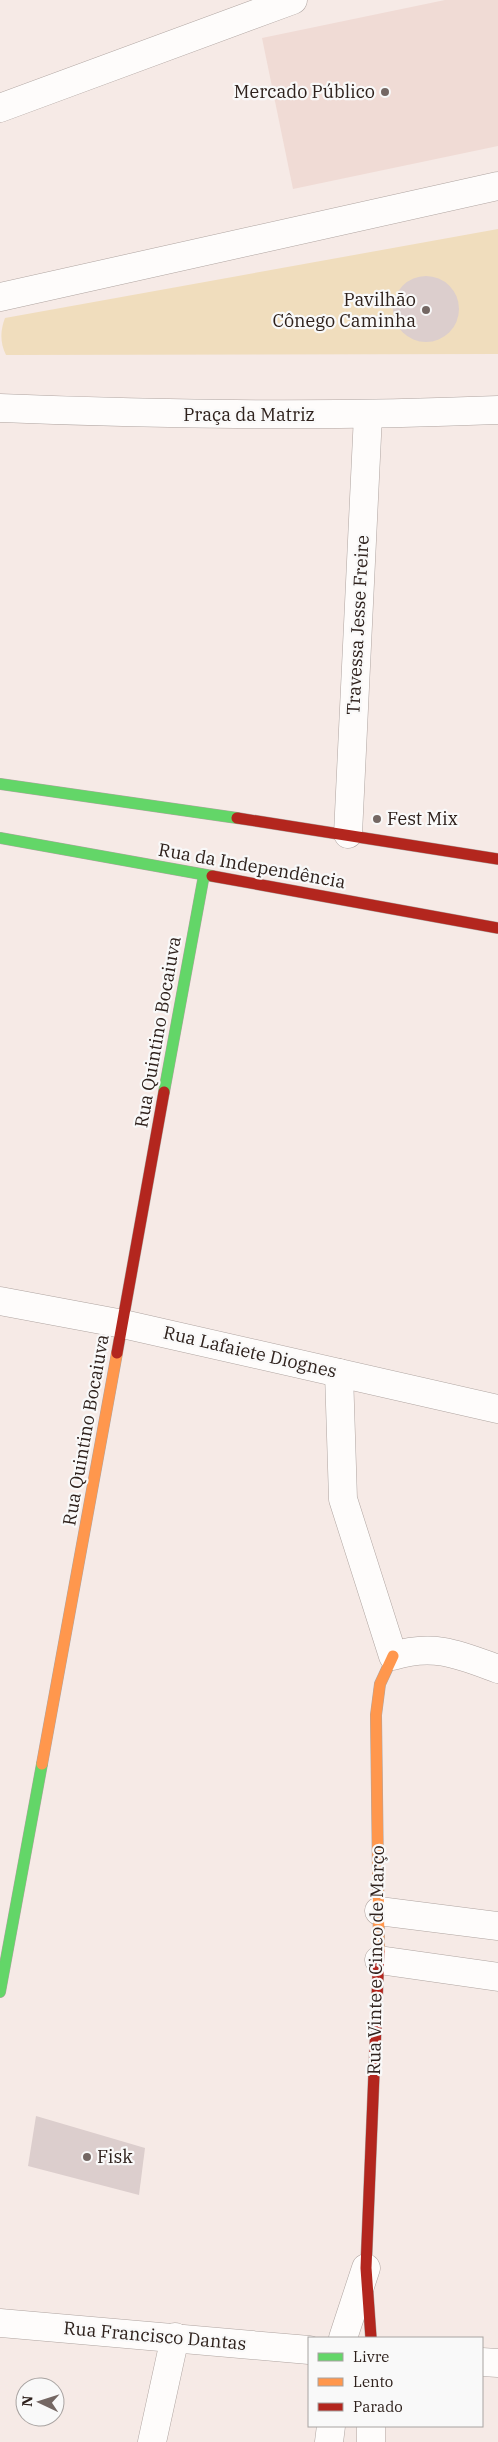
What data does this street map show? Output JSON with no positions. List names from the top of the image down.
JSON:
{
  "streets": {
    "main road": ["Rua da Independência", "Rua Quintino Bocaiuva", "Rua Vinte e Cinco de Março"],
    "street": [
      "Praça da Matriz",
      "Travessa Jesse Freire",
      "Rua Lafaiete Diognes",
      "Rua Francisco Dantas"
    ]
  },
  "crossings": [
    ["Praça da Matriz", "Travessa Jesse Freire"],
    ["Rua da Independência", "Rua Quintino Bocaiuva"],
    ["Rua Quintino Bocaiuva", "Rua Lafaiete Diognes"]
  ],
  "places": [
    "Mercado Público",
    "Pavilhão Cônego Caminha",
    "Fest Mix",
    "Fisk"
  ],
  "legend": ["Livre", "Lento", "Parado"],
  "north": "left"
}
